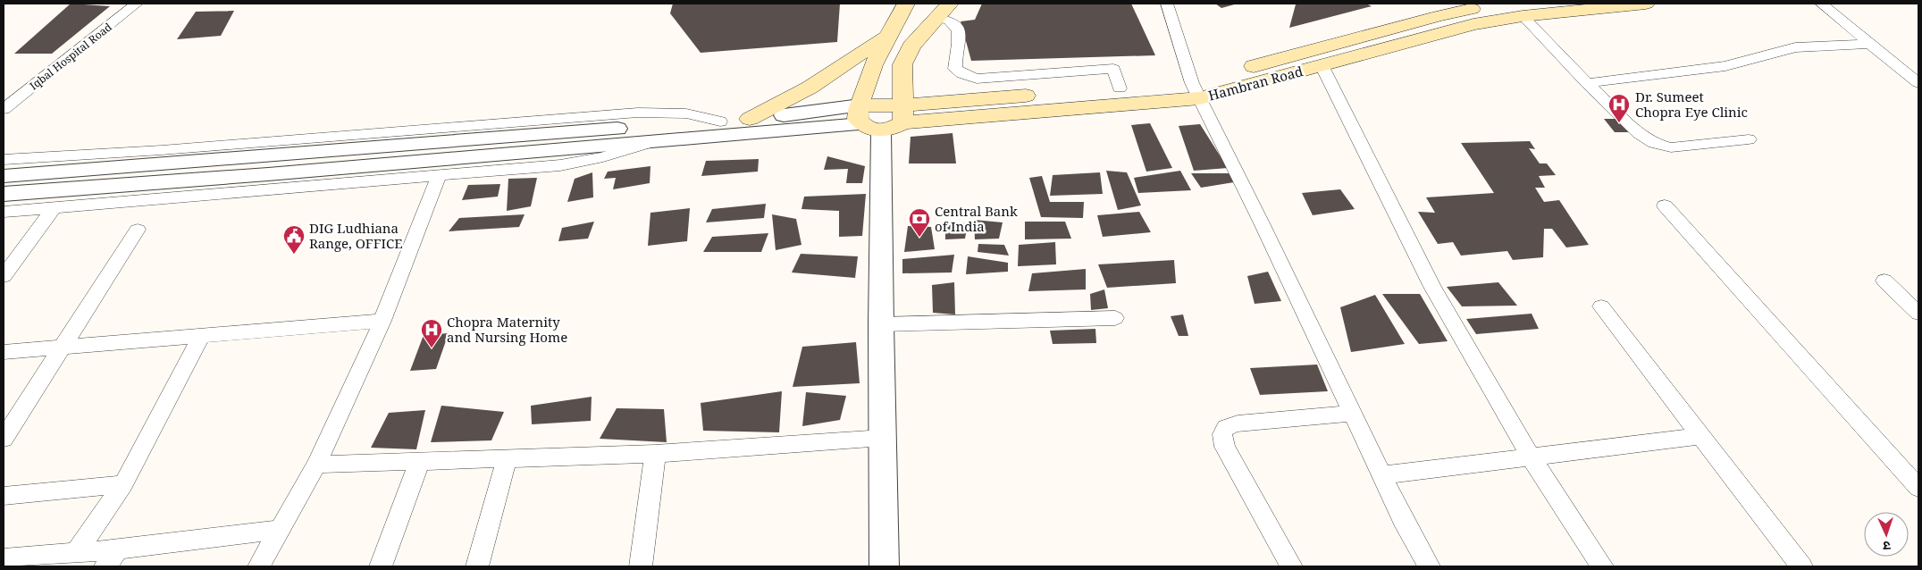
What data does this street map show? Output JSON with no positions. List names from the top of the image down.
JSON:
{
  "streets": {
    "main road": ["Hambran Road"],
    "street": ["Iqbal Hospital Road"]
  },
  "places": {
    "hospital": ["Dr. Sumeet Chopra Eye Clinic", "Chopra Maternity and Nursing Home"],
    "bank": ["Central Bank of India"],
    "public building": ["DIG Ludhiana Range, OFFICE"]
  },
  "north": "bottom"
}
